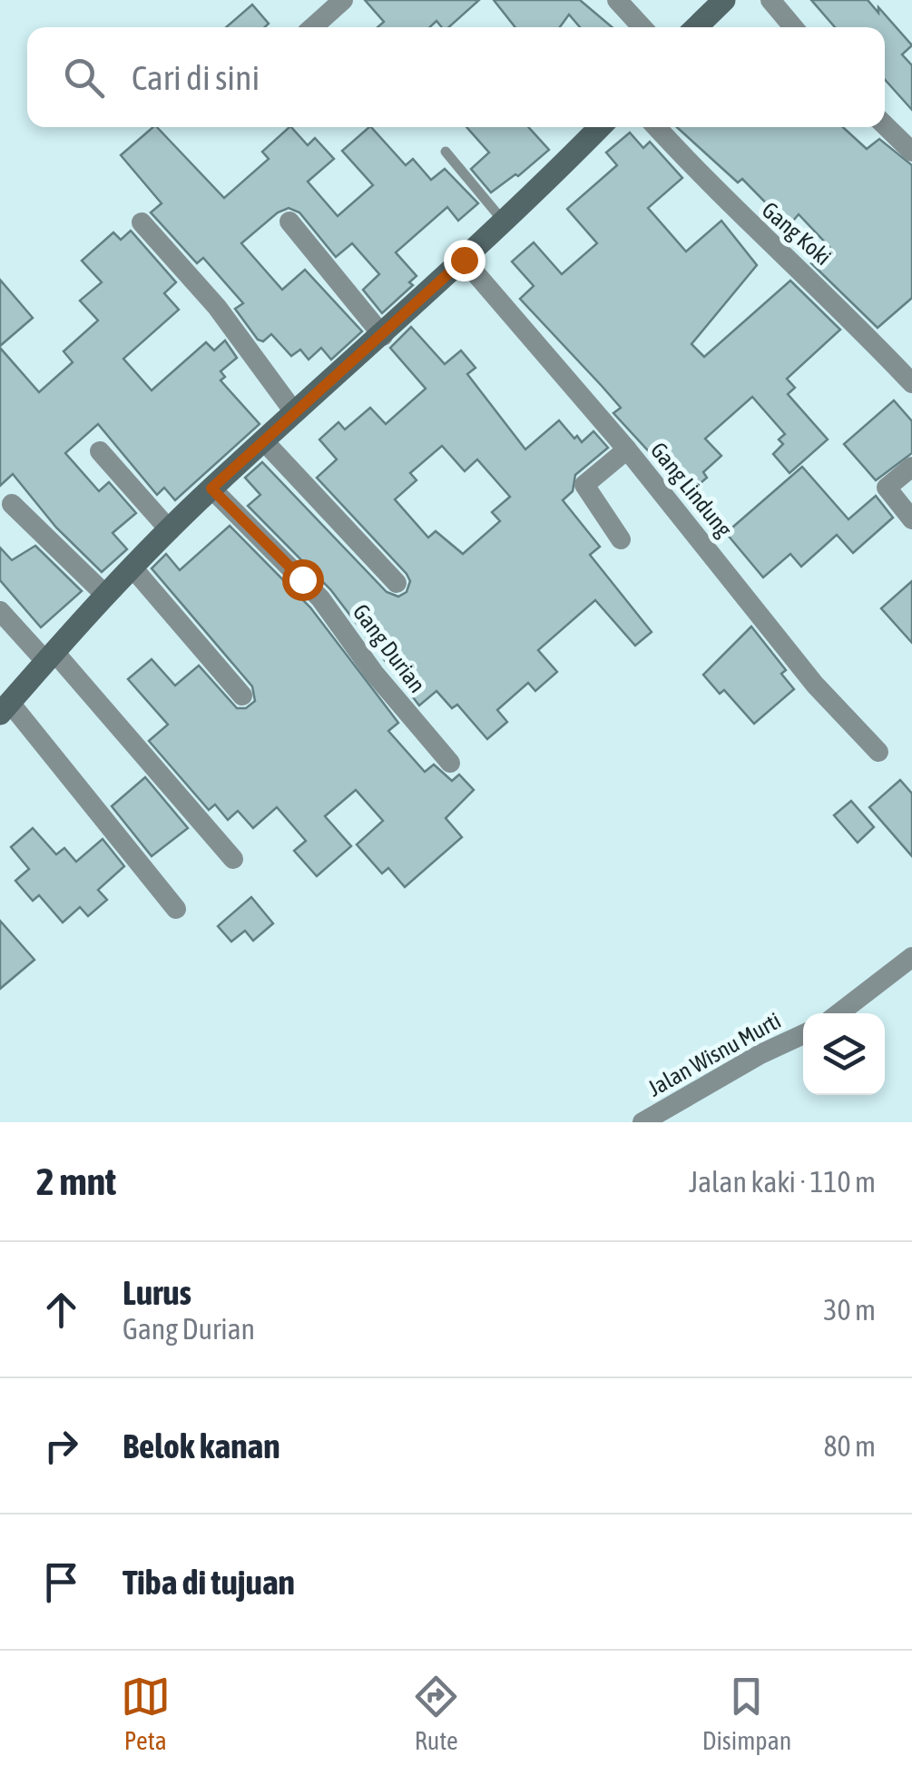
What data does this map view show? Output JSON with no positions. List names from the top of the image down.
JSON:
{
  "streets": {
    "street": [
      "Gang Koki",
      "Gang Lindung",
      "Gang Durian",
      "Jalan Wisnu Murti"
    ]
  },
  "page": {
    "search": "Cari di sini",
    "heading": ["2 mnt", "Jalan kaki · 110 m"],
    "list": [
      ["Lurus", "Gang Durian", "30 m"],
      ["Belok kanan", "80 m"],
      "Tiba di tujuan"
    ],
    "nav": ["Peta", "Rute", "Disimpan"]
  }
}
